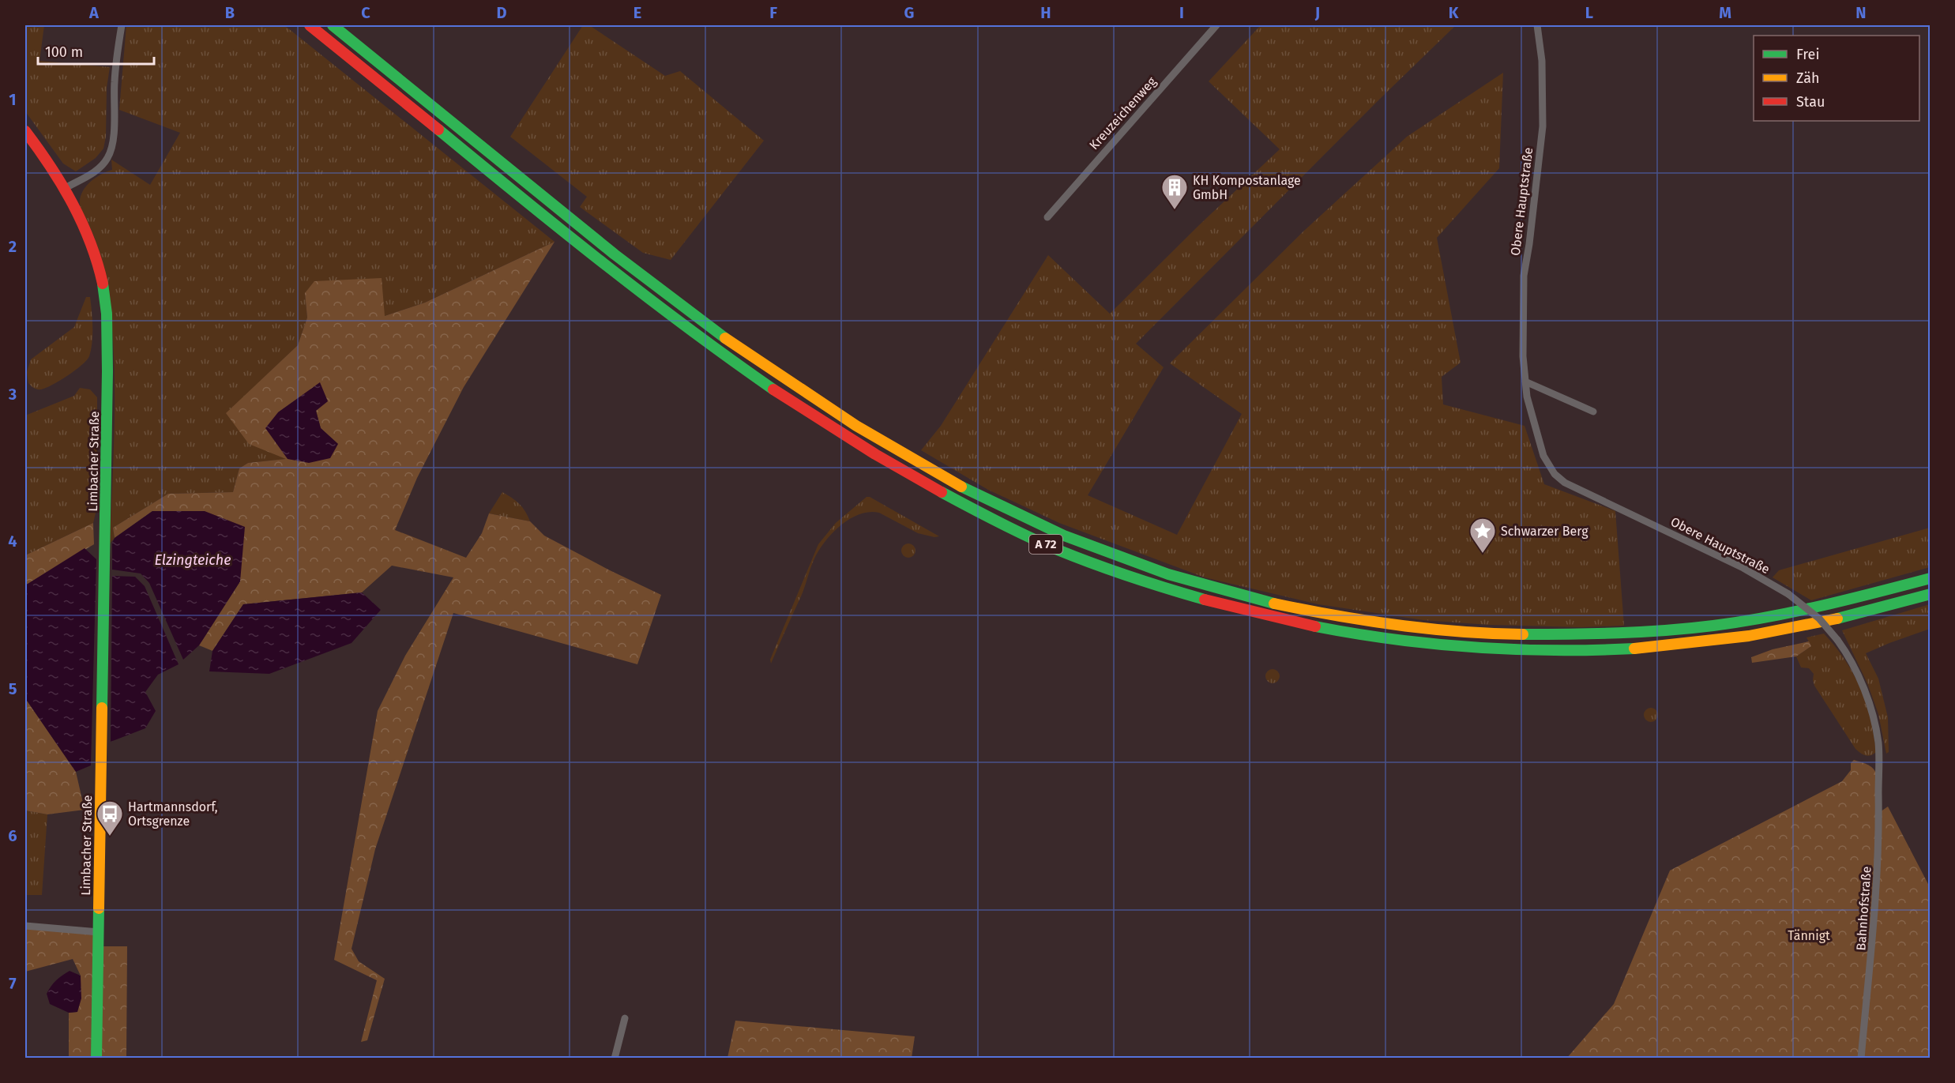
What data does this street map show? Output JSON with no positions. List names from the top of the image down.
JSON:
{
  "streets": {
    "main road": ["Limbacher Straße", "A 72"],
    "street": ["Kreuzeichenweg", "Obere Hauptstraße", "Bahnhofstraße"]
  },
  "crossings": [
    ["Obere Hauptstraße", "Bahnhofstraße"]
  ],
  "water": ["Elzingteiche"],
  "parks": ["Tännigt"],
  "places": {
    "building": ["KH Kompostanlage GmbH"],
    "place": ["Schwarzer Berg"],
    "bus stop": ["Hartmannsdorf, Ortsgrenze"]
  },
  "legend": ["Frei", "Zäh", "Stau"],
  "scale_bar": "100 m",
  "grid": {
    "columns": [
      "A",
      "B",
      "C",
      "D",
      "E",
      "F",
      "G",
      "H",
      "I",
      "J",
      "K",
      "L",
      "M",
      "N"
    ],
    "rows": [
      "1",
      "2",
      "3",
      "4",
      "5",
      "6",
      "7"
    ]
  }
}
